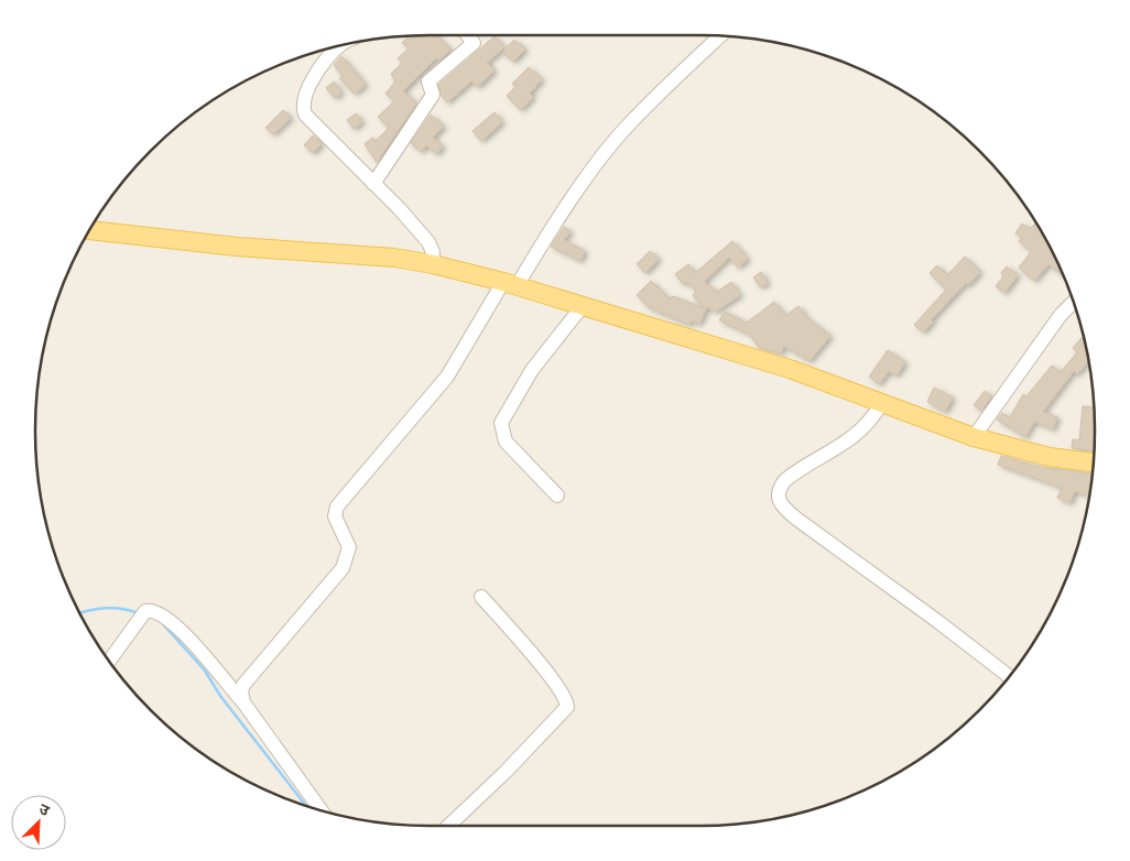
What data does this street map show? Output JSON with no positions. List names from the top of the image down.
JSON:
{
  "north": "top right"
}
